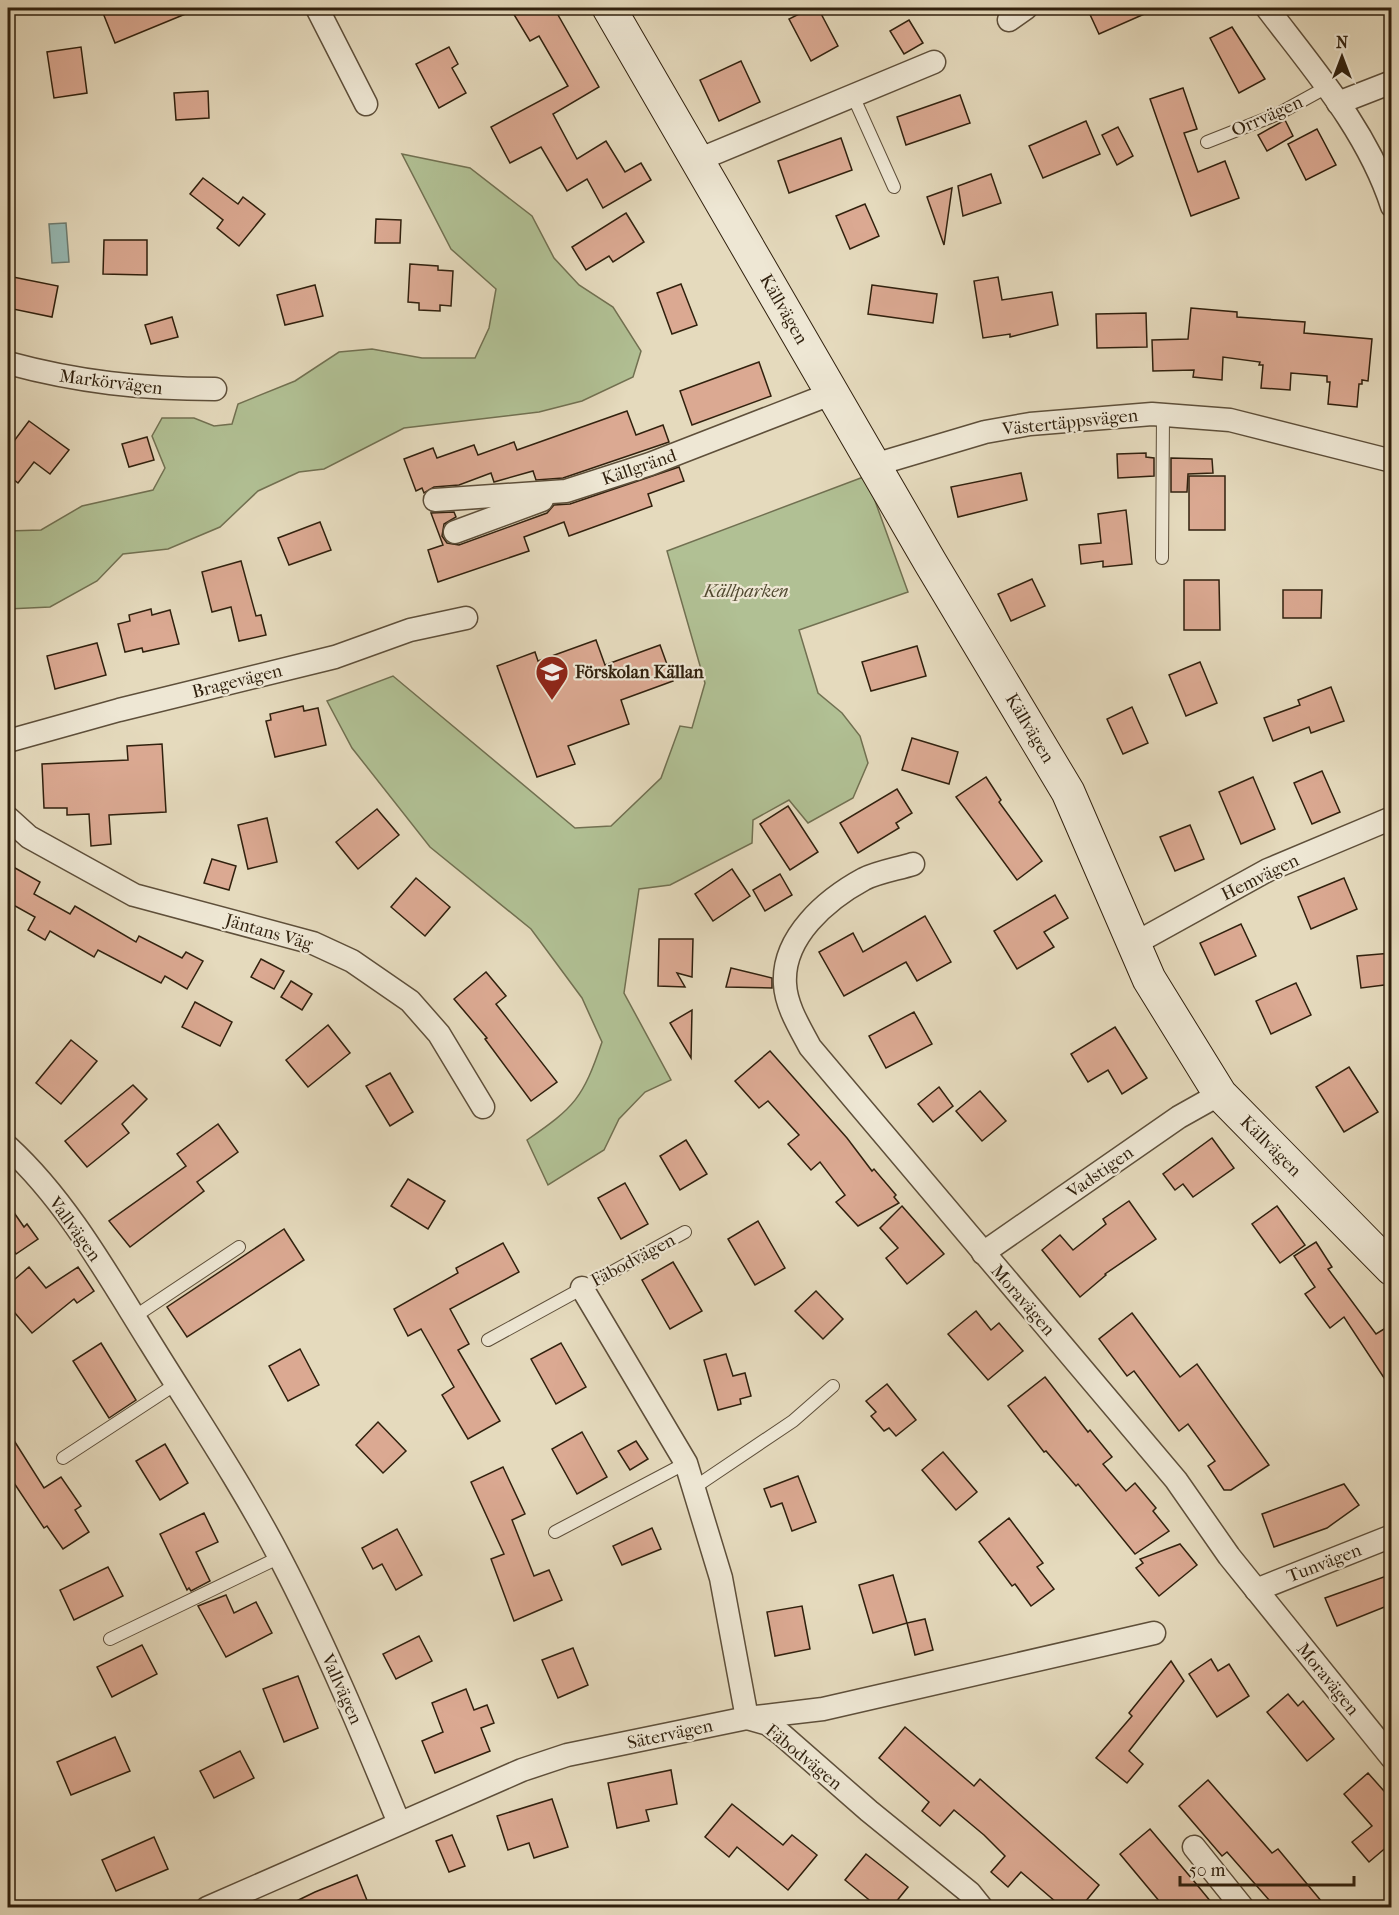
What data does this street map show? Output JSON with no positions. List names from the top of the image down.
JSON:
{
  "streets": {
    "street": [
      "Orrvägen",
      "Källvägen",
      "Markörvägen",
      "Västertäppsvägen",
      "Källgränd",
      "Bragevägen",
      "Hemvägen",
      "Jäntans Väg",
      "Vadstigen",
      "Vallvägen",
      "Fäbodvägen",
      "Moravägen",
      "Tunvägen",
      "Sätervägen"
    ]
  },
  "crossings": [
    ["Källvägen", "Västertäppsvägen"],
    ["Källvägen", "Källgränd"],
    ["Källvägen", "Hemvägen"],
    ["Källvägen", "Vadstigen"],
    ["Vadstigen", "Moravägen"],
    ["Vallvägen", "Sätervägen"],
    ["Fäbodvägen", "Sätervägen"],
    ["Moravägen", "Tunvägen"]
  ],
  "parks": ["Källparken"],
  "places": {
    "school or university": ["Förskolan Källan"]
  },
  "scale_bar": "50 m",
  "north": "top"
}
